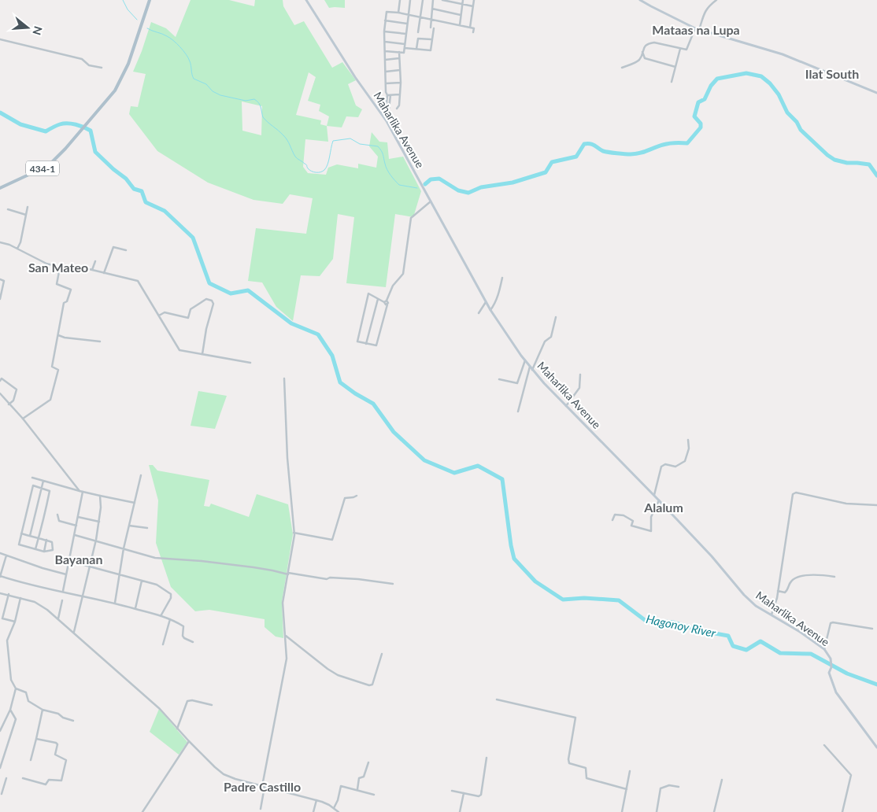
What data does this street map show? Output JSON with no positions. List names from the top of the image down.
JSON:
{
  "streets": {
    "main road": ["Maharlika Avenue", "434-1"]
  },
  "districts": [
    "Mataas na Lupa",
    "Ilat South",
    "San Mateo",
    "Alalum",
    "Bayanan",
    "Padre Castillo"
  ],
  "water": ["Hagonoy River"],
  "north": "right"
}
